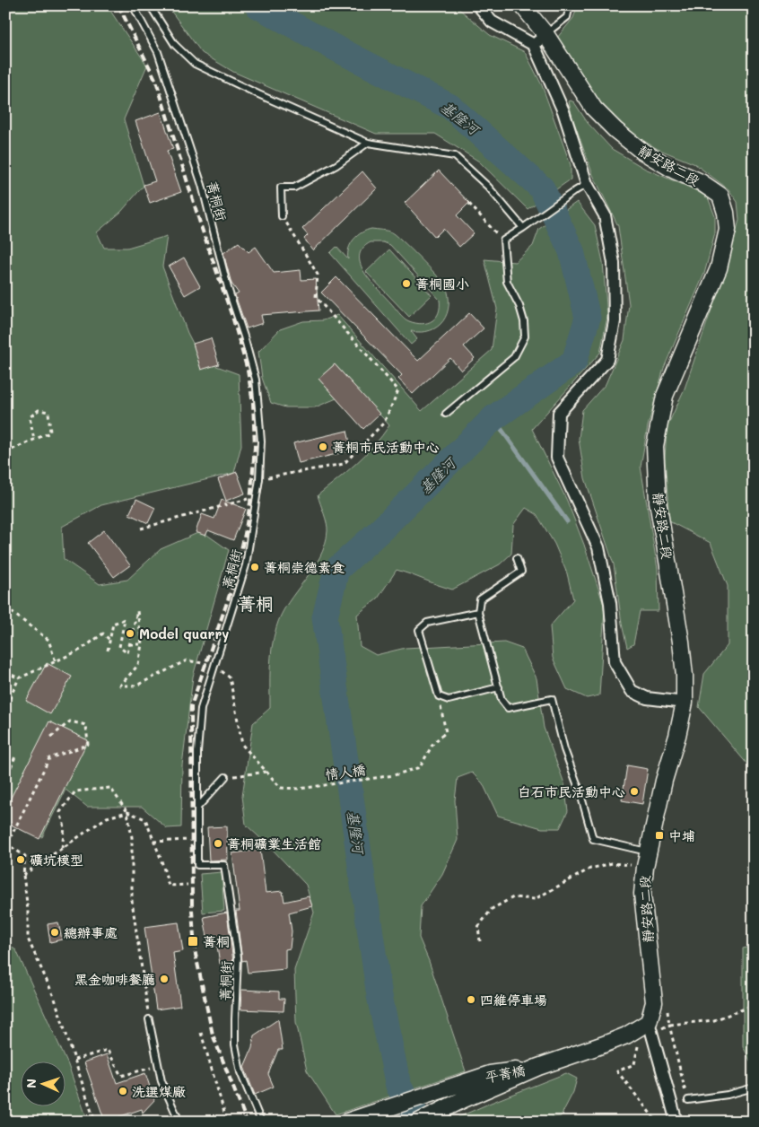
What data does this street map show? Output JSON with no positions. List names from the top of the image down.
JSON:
{
  "streets": {
    "main road": ["靜安路二段", "平菁橋"],
    "lane": ["菁桐街"],
    "path": ["情人橋"]
  },
  "crossings": [
    ["菁桐街", "情人橋"]
  ],
  "districts": ["菁桐"],
  "water": ["基隆河"],
  "places": {
    "other": [
      "菁桐國小",
      "菁桐市民活動中心",
      "菁桐崇德素食",
      "Model quarry",
      "白石市民活動中心",
      "菁桐礦業生活館",
      "礦坑模型",
      "總辦事處",
      "黑金咖啡餐廳",
      "四維停車場",
      "洗選煤廠"
    ],
    "transit": ["中埔", "菁桐"]
  },
  "north": "left"
}
